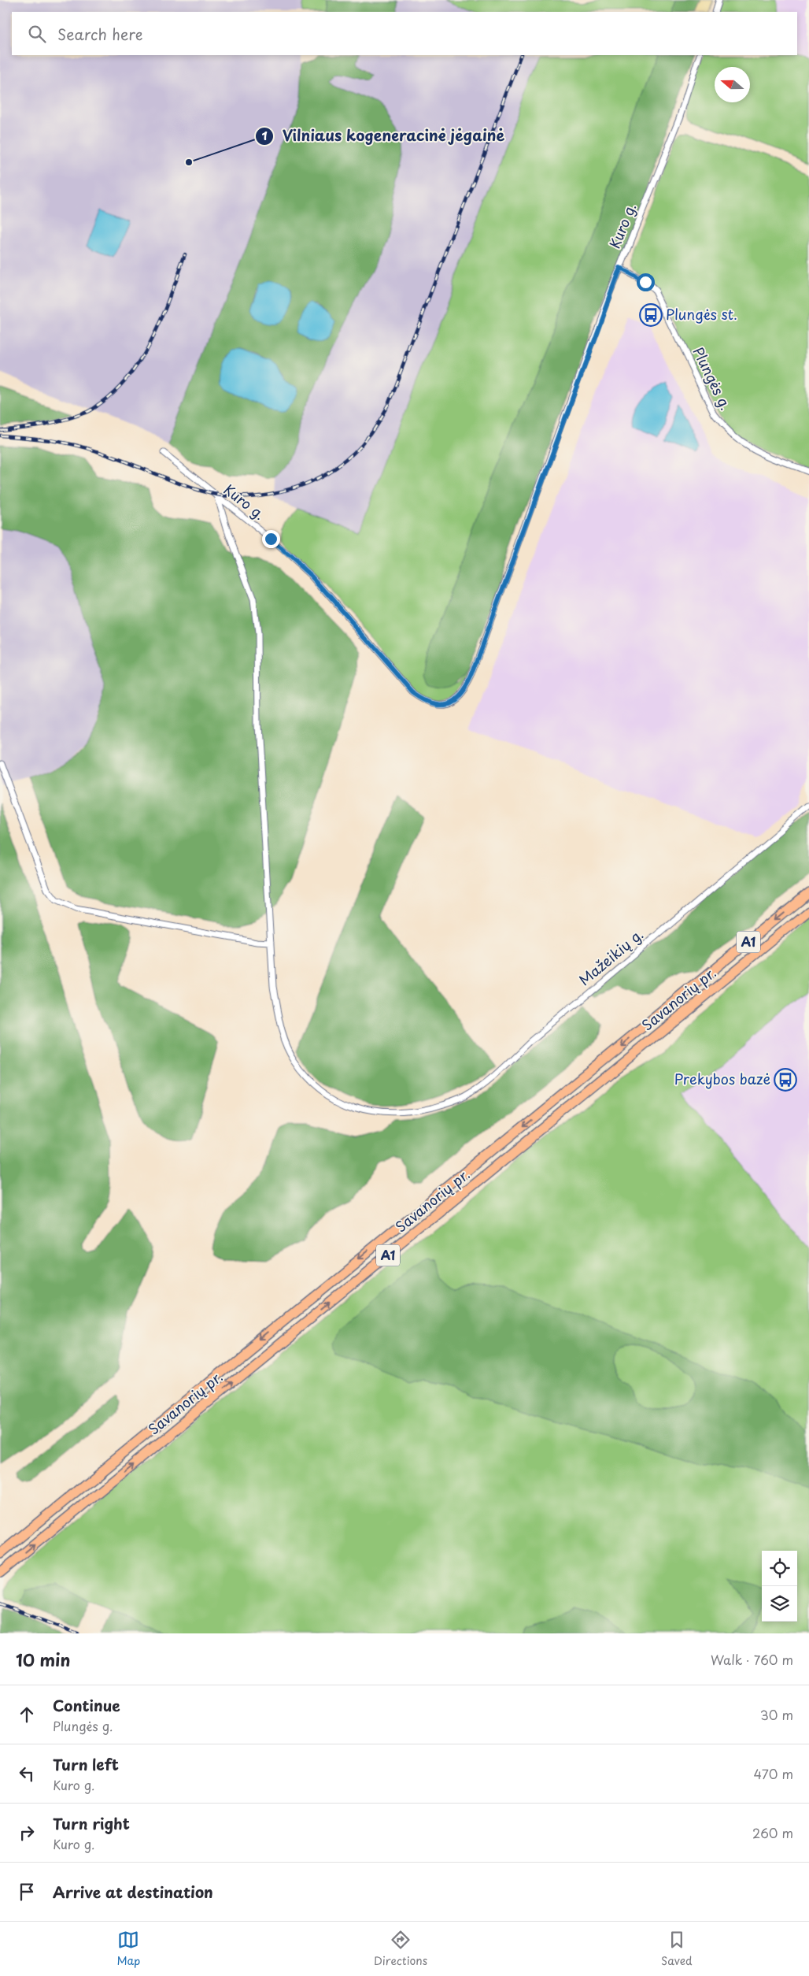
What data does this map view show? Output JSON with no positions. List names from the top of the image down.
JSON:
{
  "streets": {
    "highway": ["A1", "Savanorių pr."],
    "street": ["Kuro g.", "Plungės g.", "Mažeikių g."]
  },
  "crossings": [
    ["Kuro g.", "Plungės g."],
    ["Kuro g.", "Mažeikių g."]
  ],
  "places": {
    "other": ["Vilniaus kogeneracinė jėgainė"],
    "bus stop": ["Plungės st.", "Prekybos bazė"]
  },
  "north": "left",
  "page": {
    "search": "Search here",
    "heading": ["10 min", "Walk · 760 m"],
    "list": [
      ["Continue", "Plungės g.", "30 m"],
      ["Turn left", "Kuro g.", "470 m"],
      ["Turn right", "Kuro g.", "260 m"],
      "Arrive at destination"
    ],
    "nav": ["Map", "Directions", "Saved"]
  }
}
